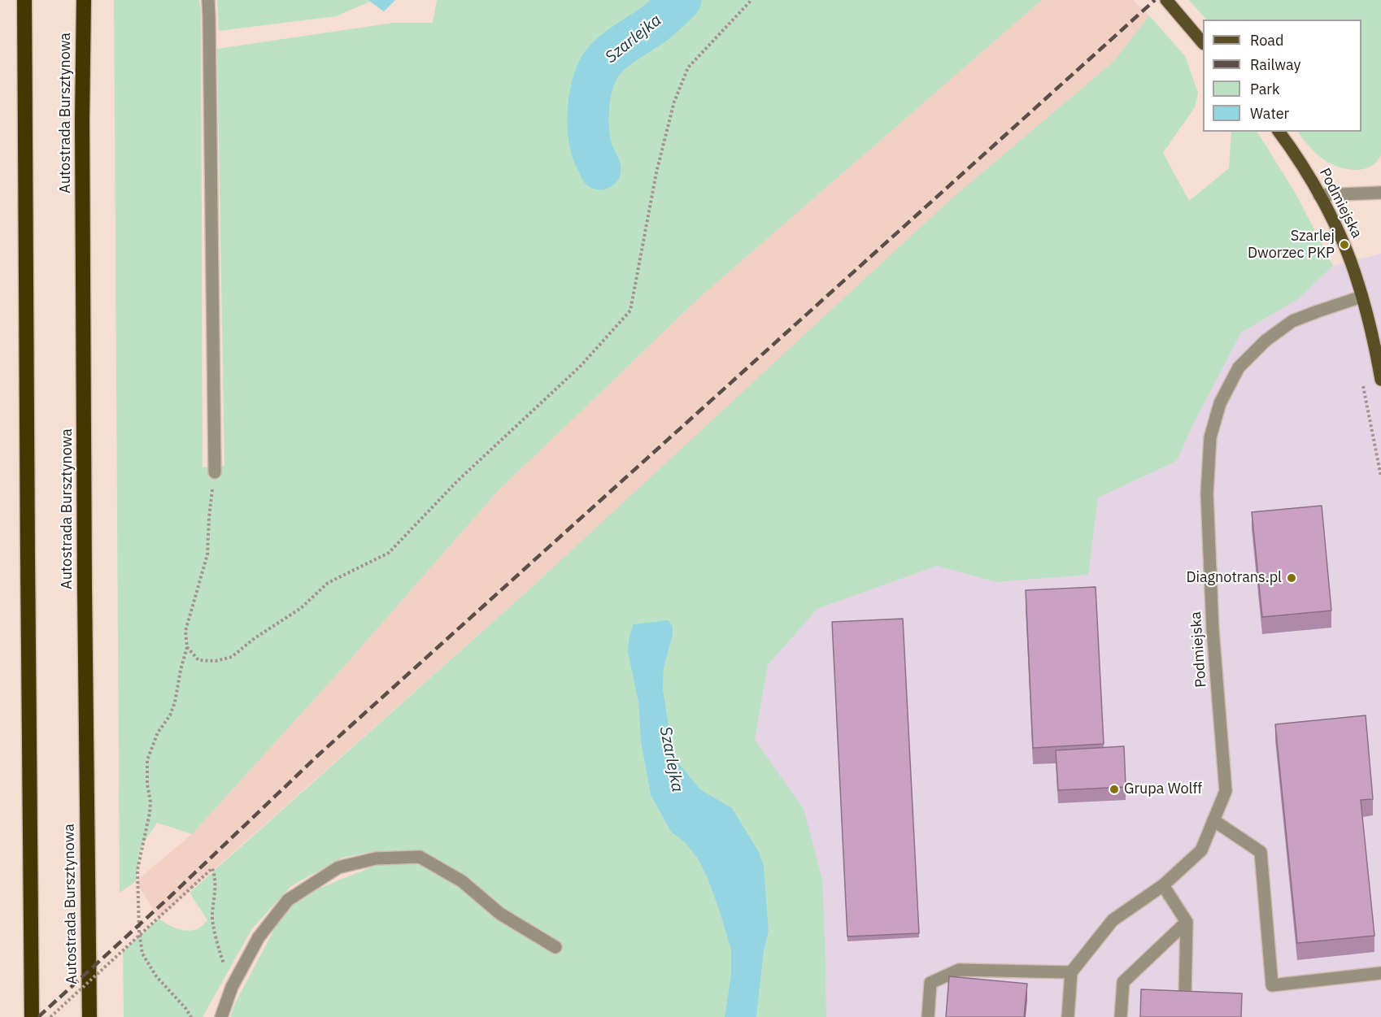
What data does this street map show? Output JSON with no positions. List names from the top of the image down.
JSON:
{
  "streets": {
    "highway": ["Autostrada Bursztynowa"],
    "main road": ["Podmiejska"]
  },
  "water": ["Szarlejka"],
  "places": ["Szarlej Dworzec PKP", "Diagnotrans.pl", "Grupa Wolff"],
  "legend": [
    "Road",
    "Railway",
    "Park",
    "Water"
  ]
}
